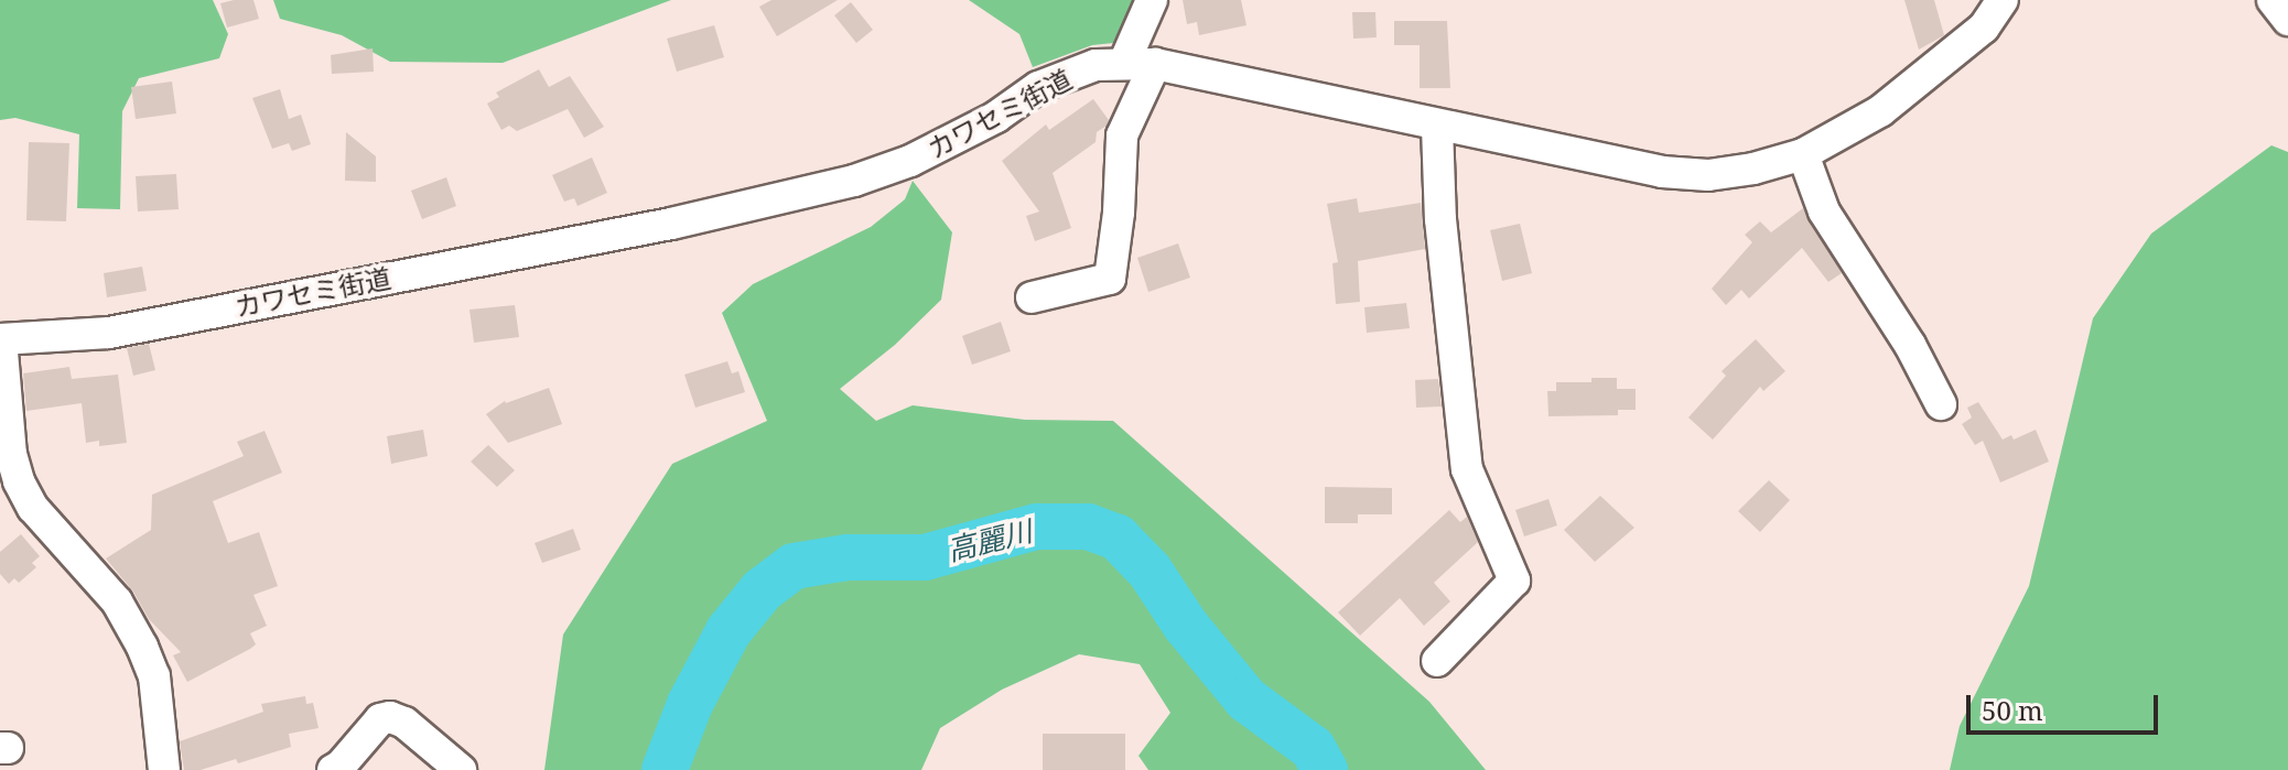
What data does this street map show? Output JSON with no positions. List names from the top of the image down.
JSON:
{
  "streets": {
    "street": ["カワセミ街道"]
  },
  "water": ["高麗川"],
  "scale_bar": "50 m"
}
